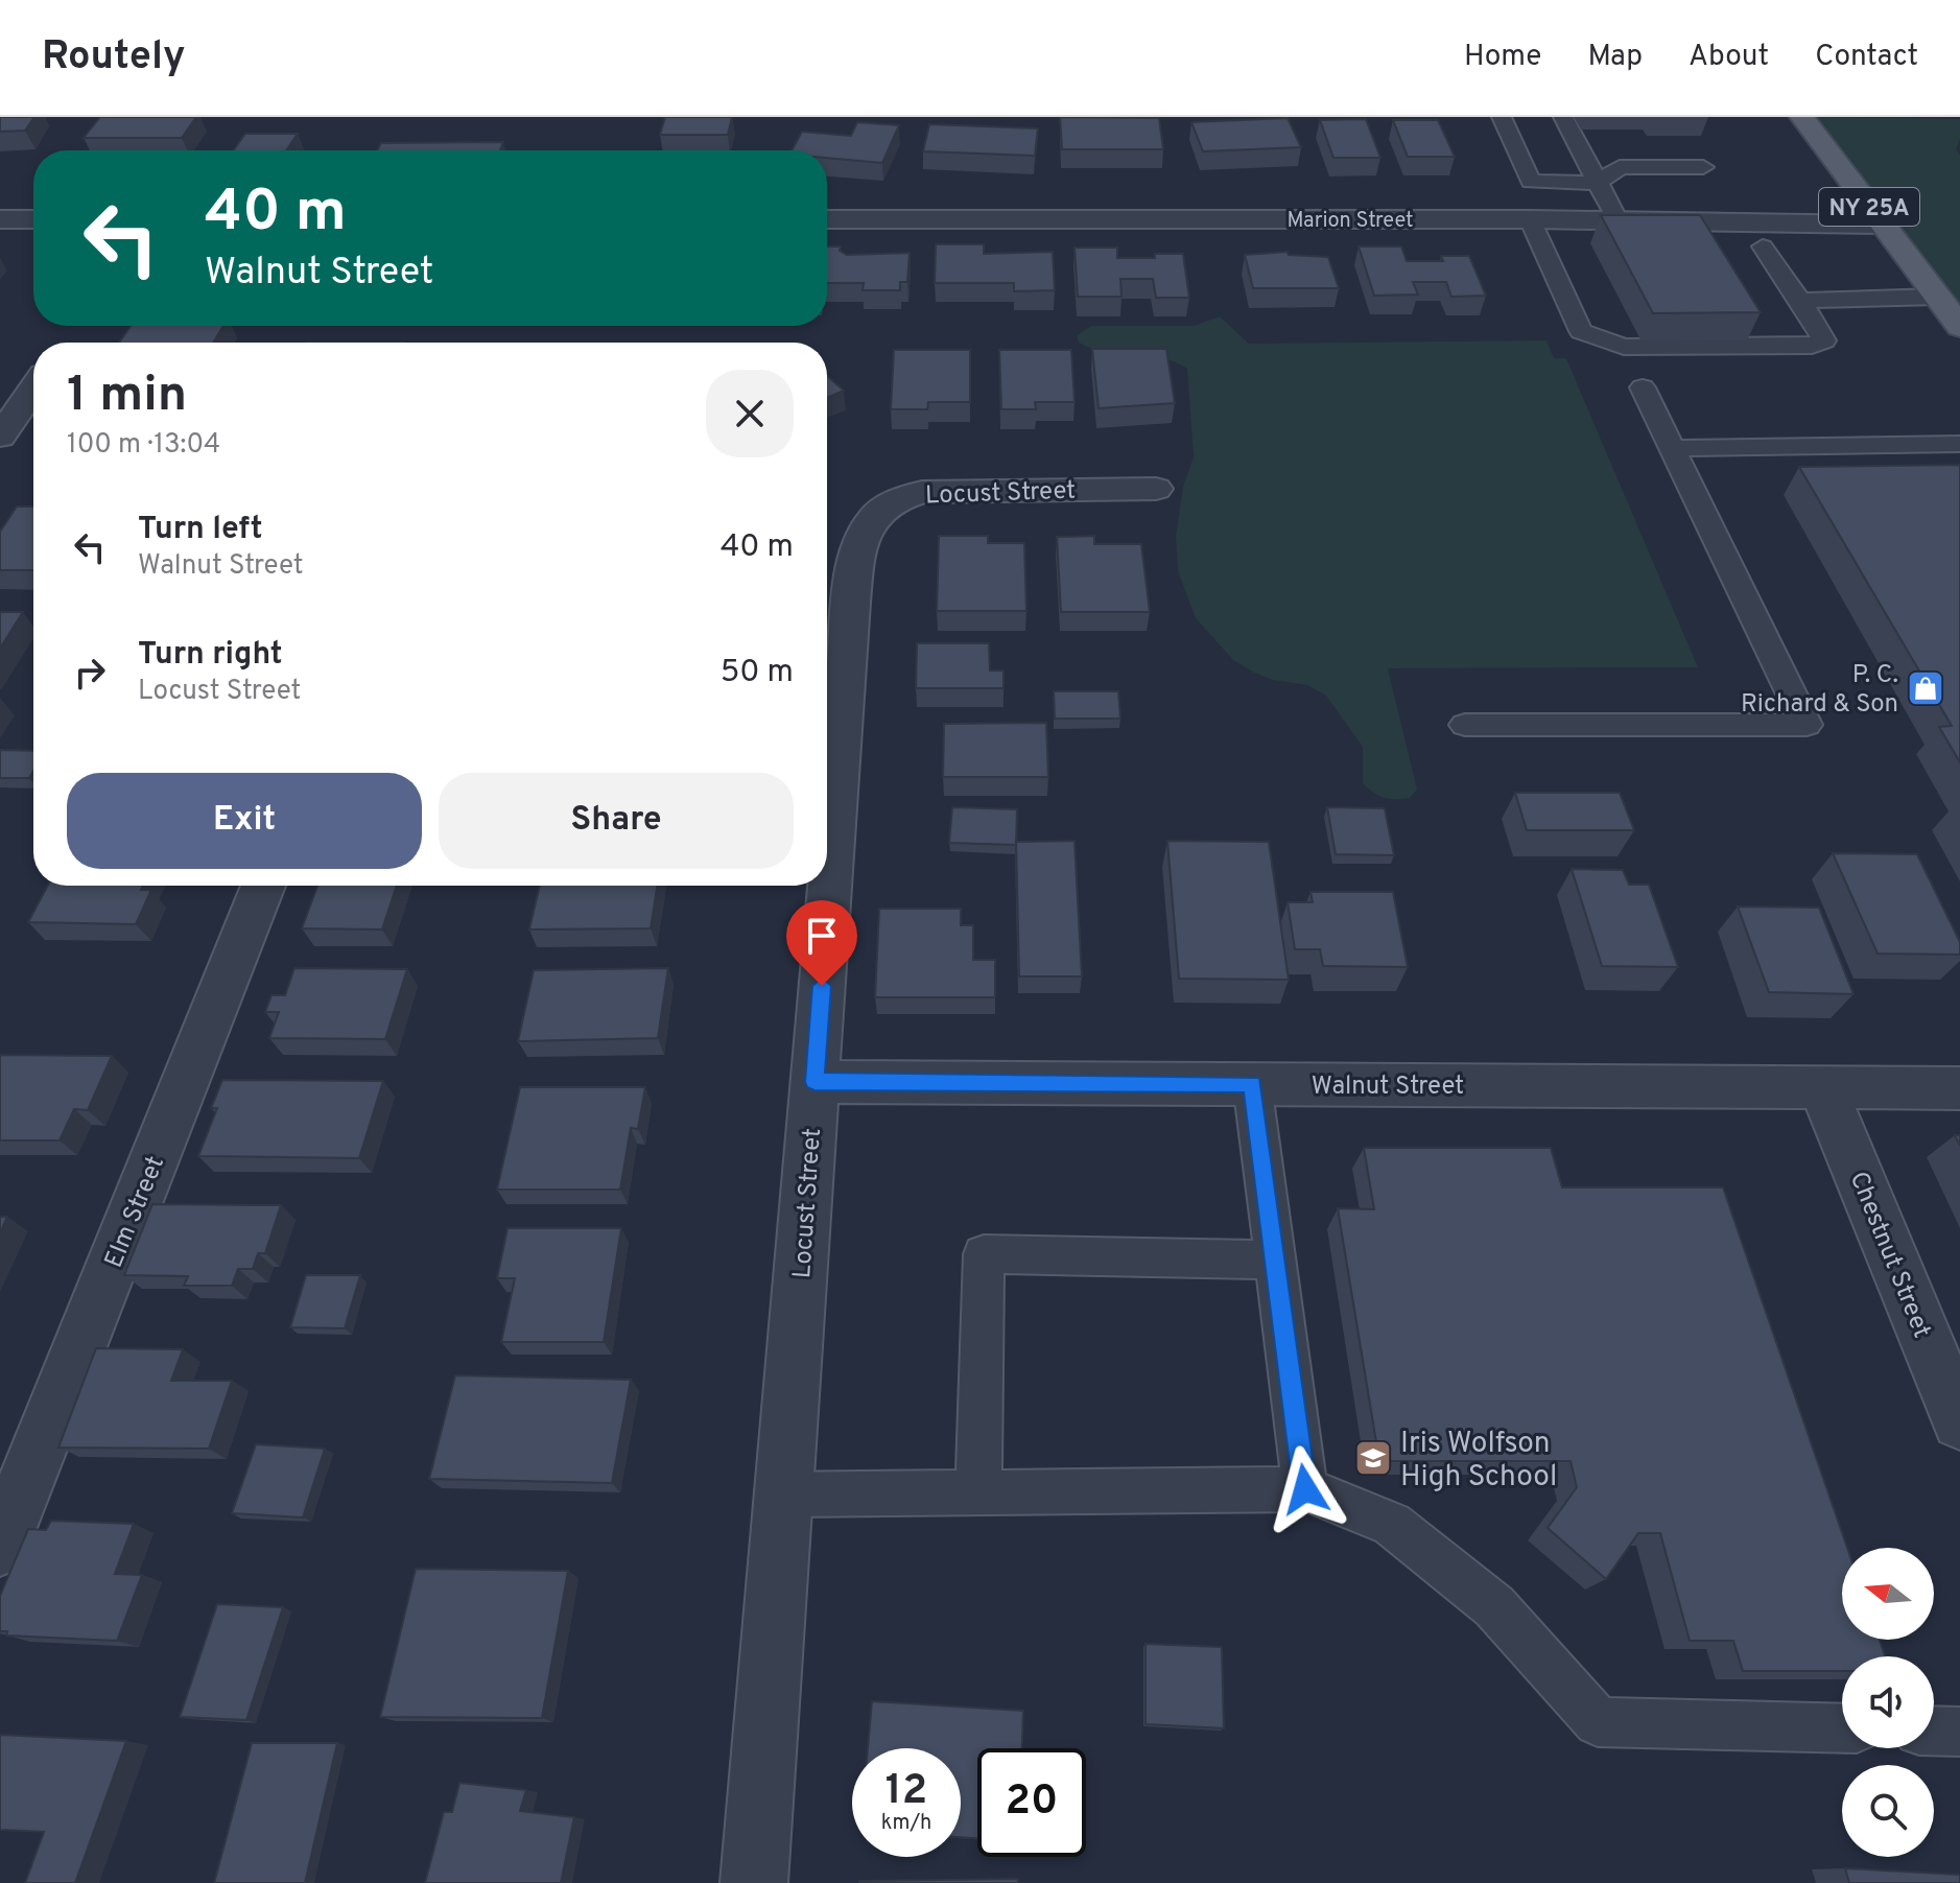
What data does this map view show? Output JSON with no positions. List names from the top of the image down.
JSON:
{
  "streets": {
    "main road": ["NY 25A"],
    "street": [
      "Marion Street",
      "Locust Street",
      "Walnut Street",
      "Elm Street",
      "Chestnut Street"
    ]
  },
  "crossings": [
    ["NY 25A", "Marion Street"],
    ["Locust Street", "Walnut Street"],
    ["Walnut Street", "Chestnut Street"]
  ],
  "places": {
    "shop": ["P. C. Richard & Son"],
    "school or university": ["Iris Wolfson High School"]
  },
  "north": "left",
  "page": {
    "header": "Routely",
    "nav": [
      "Home",
      "Map",
      "About",
      "Contact"
    ],
    "turn": ["40 m", "Walnut Street"],
    "heading": ["1 min", "100 m · 13:04"],
    "list": [
      {
        "name": "Turn left",
        "note": "Walnut Street",
        "value": "40 m"
      },
      {
        "name": "Turn right",
        "note": "Locust Street",
        "value": "50 m"
      }
    ],
    "buttons": ["Exit", "Share"],
    "speed": "12 km/h",
    "limit": "20"
  }
}
